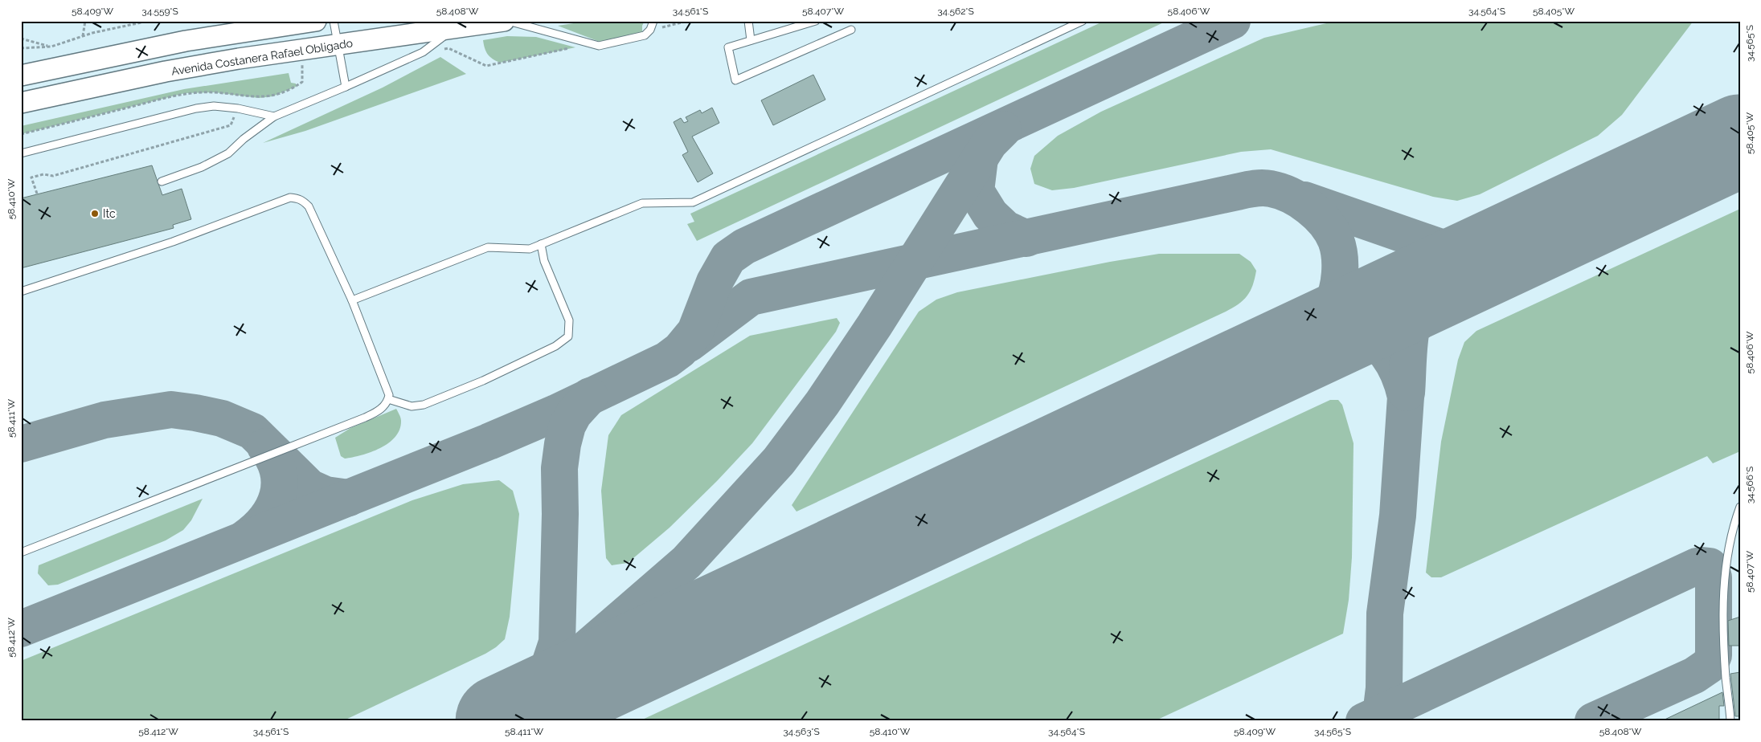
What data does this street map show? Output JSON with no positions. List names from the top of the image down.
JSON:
{
  "streets": {
    "main road": ["Avenida Costanera Rafael Obligado"]
  },
  "places": ["Itc"],
  "coordinates": [
    "58.409°W",
    "34.559°S",
    "58.408°W",
    "34.561°S",
    "58.407°W",
    "34.562°S",
    "58.406°W",
    "34.564°S",
    "58.405°W",
    "34.565°S",
    "58.410°W",
    "58.411°W",
    "34.566°S",
    "58.412°W",
    "34.563°S"
  ]
}
